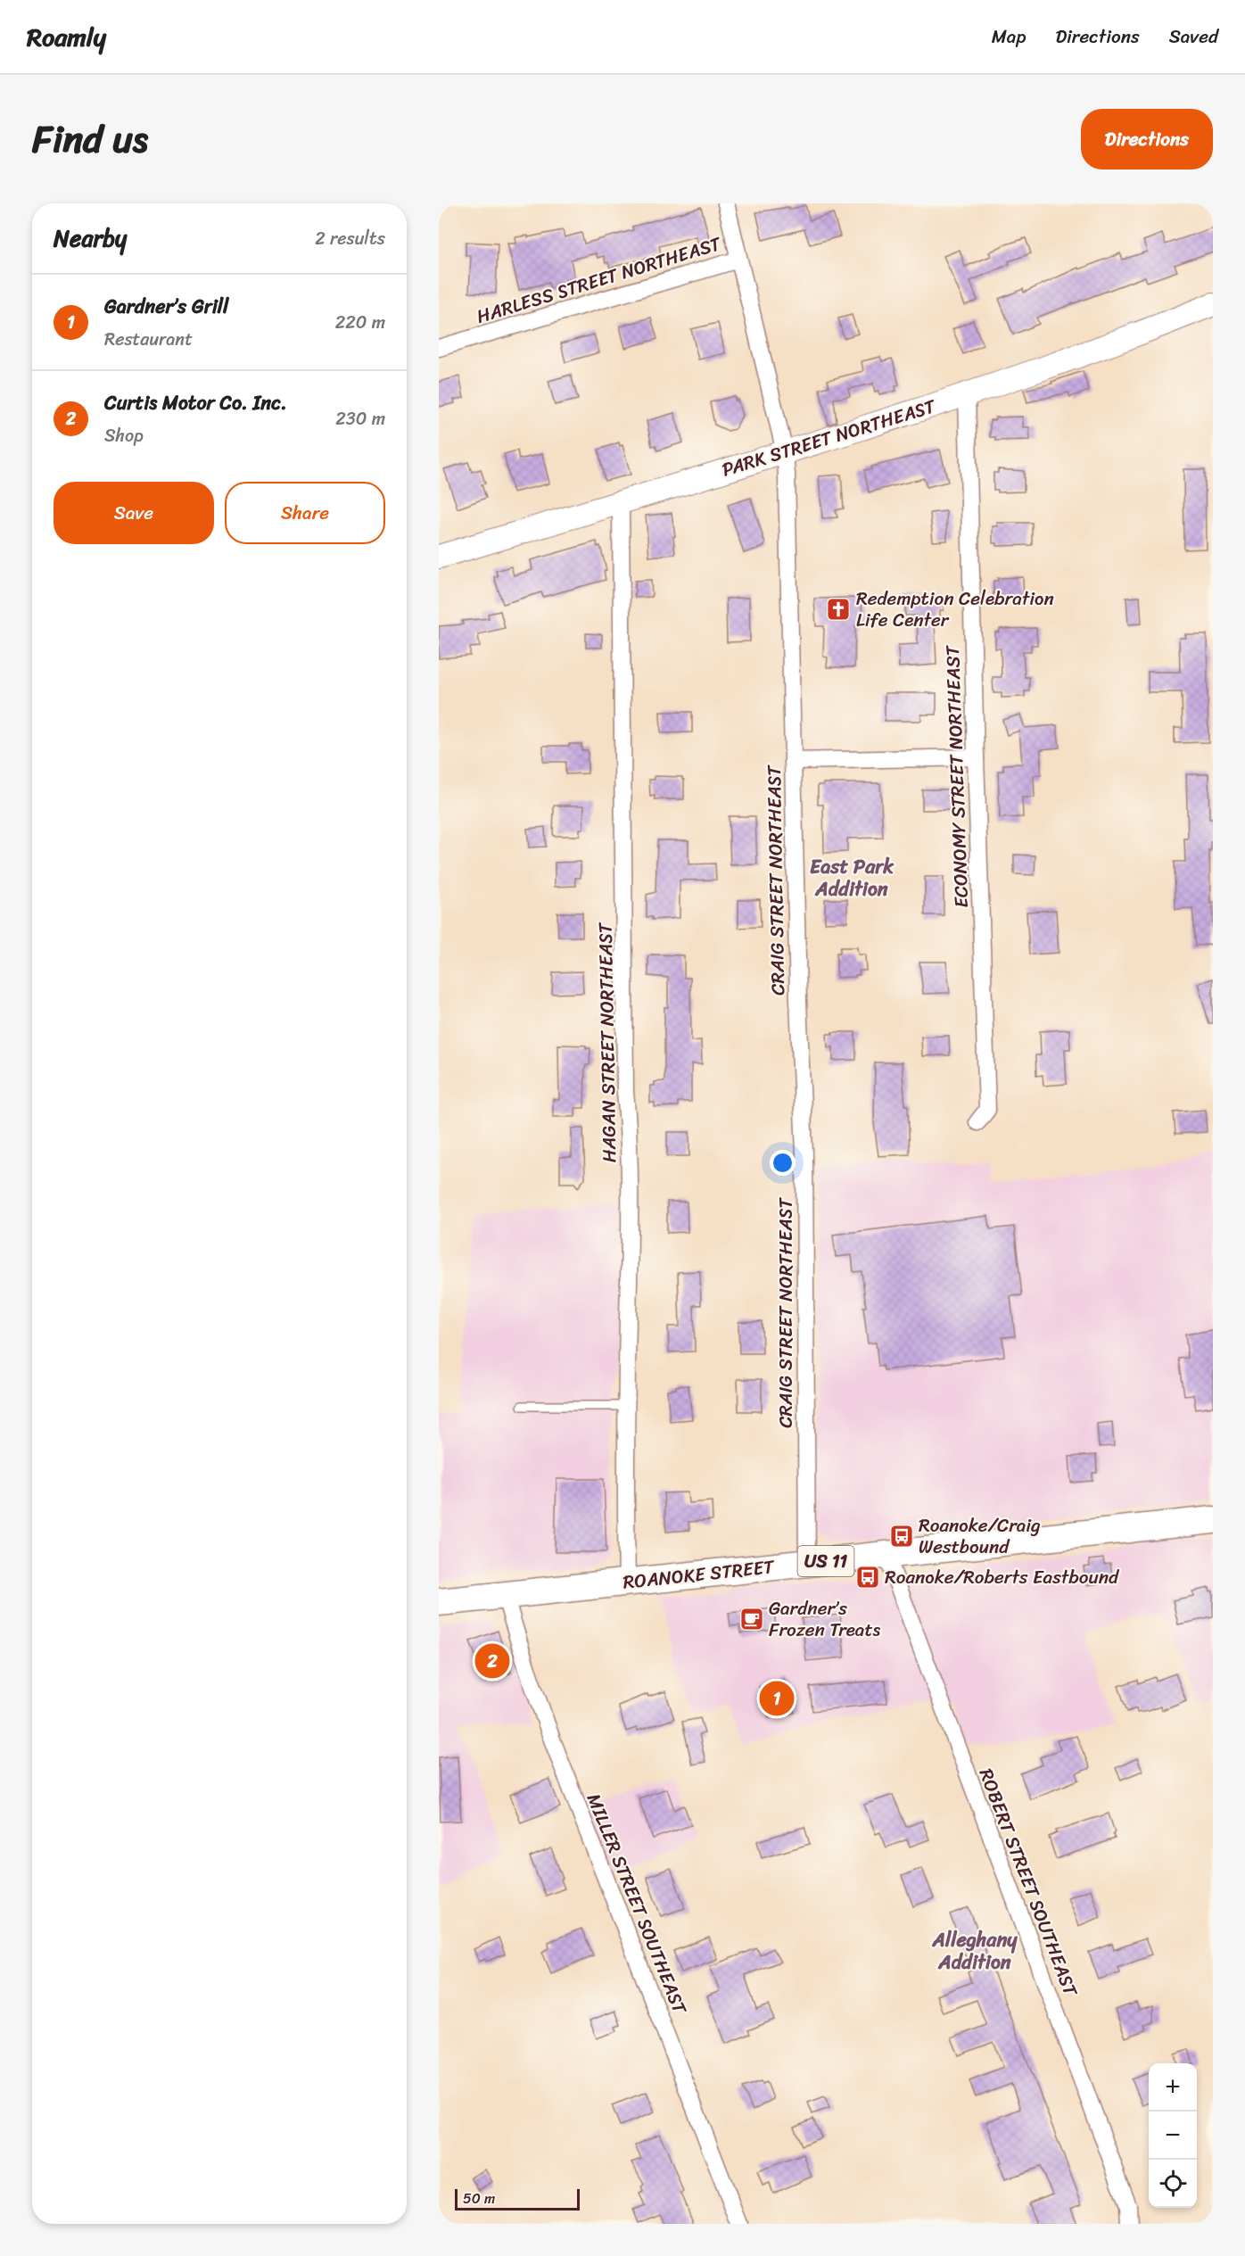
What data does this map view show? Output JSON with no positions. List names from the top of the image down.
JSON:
{
  "streets": {
    "main road": ["US 11", "ROANOKE STREET"],
    "street": [
      "HARLESS STREET NORTHEAST",
      "PARK STREET NORTHEAST",
      "ECONOMY STREET NORTHEAST",
      "CRAIG STREET NORTHEAST",
      "HAGAN STREET NORTHEAST",
      "ROBERT STREET SOUTHEAST",
      "MILLER STREET SOUTHEAST"
    ]
  },
  "crossings": [
    ["HARLESS STREET NORTHEAST", "CRAIG STREET NORTHEAST"],
    ["PARK STREET NORTHEAST", "ECONOMY STREET NORTHEAST"],
    ["PARK STREET NORTHEAST", "CRAIG STREET NORTHEAST"],
    ["PARK STREET NORTHEAST", "HAGAN STREET NORTHEAST"],
    ["CRAIG STREET NORTHEAST", "ROANOKE STREET"],
    ["HAGAN STREET NORTHEAST", "ROANOKE STREET"],
    ["ROANOKE STREET", "ROBERT STREET SOUTHEAST"],
    ["ROANOKE STREET", "MILLER STREET SOUTHEAST"]
  ],
  "districts": ["East Park Addition", "Alleghany Addition"],
  "places": {
    "church": ["Redemption Celebration Life Center"],
    "bus stop": ["Roanoke/Craig Westbound", "Roanoke/Roberts Eastbound"],
    "cafe": ["Gardner’s Frozen Treats"]
  },
  "scale_bar": "50 m",
  "page": {
    "header": "Roamly",
    "nav": ["Map", "Directions", "Saved"],
    "title": "Find us",
    "buttons": [
      "Directions",
      ["Save", "Share"]
    ],
    "heading": ["Nearby", "2 results"],
    "list": [
      {
        "mark": "1",
        "name": "Gardner’s Grill",
        "note": "Restaurant",
        "value": "220 m"
      },
      {
        "mark": "2",
        "name": "Curtis Motor Co. Inc.",
        "note": "Shop",
        "value": "230 m"
      }
    ],
    "pins": ["2", "1"],
    "map_buttons": ["+", "−"],
    "scale": "50 m"
  }
}
